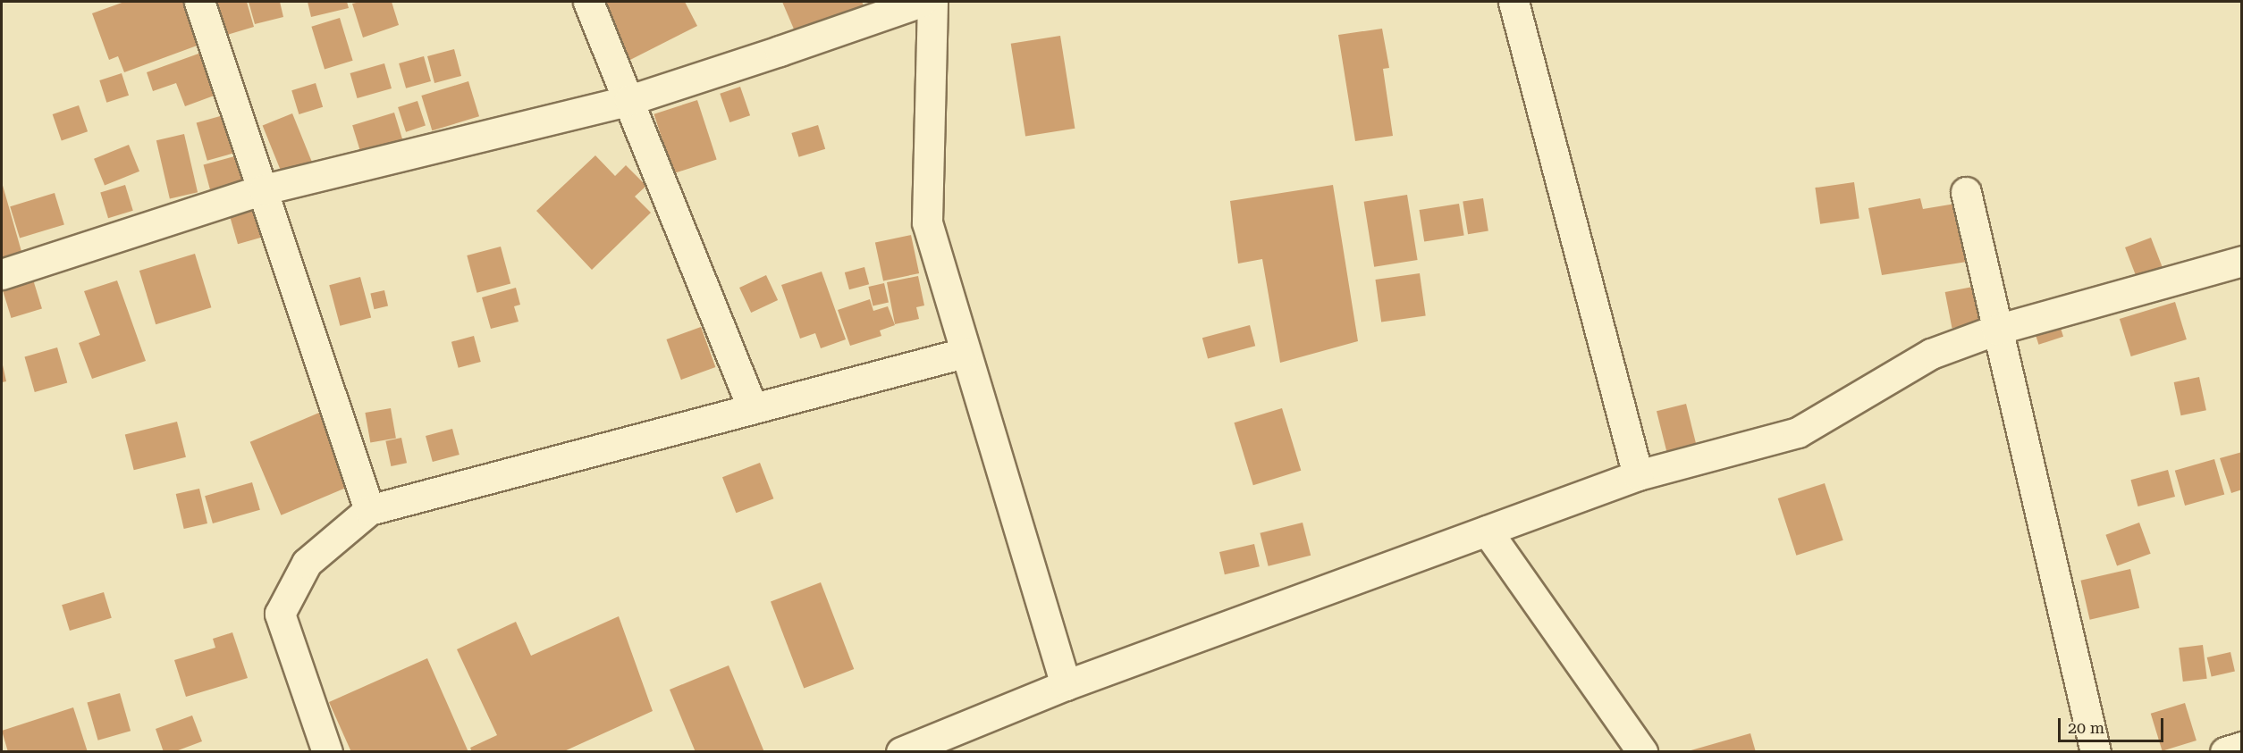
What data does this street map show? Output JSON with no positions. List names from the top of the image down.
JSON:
{
  "scale_bar": "20 m"
}
